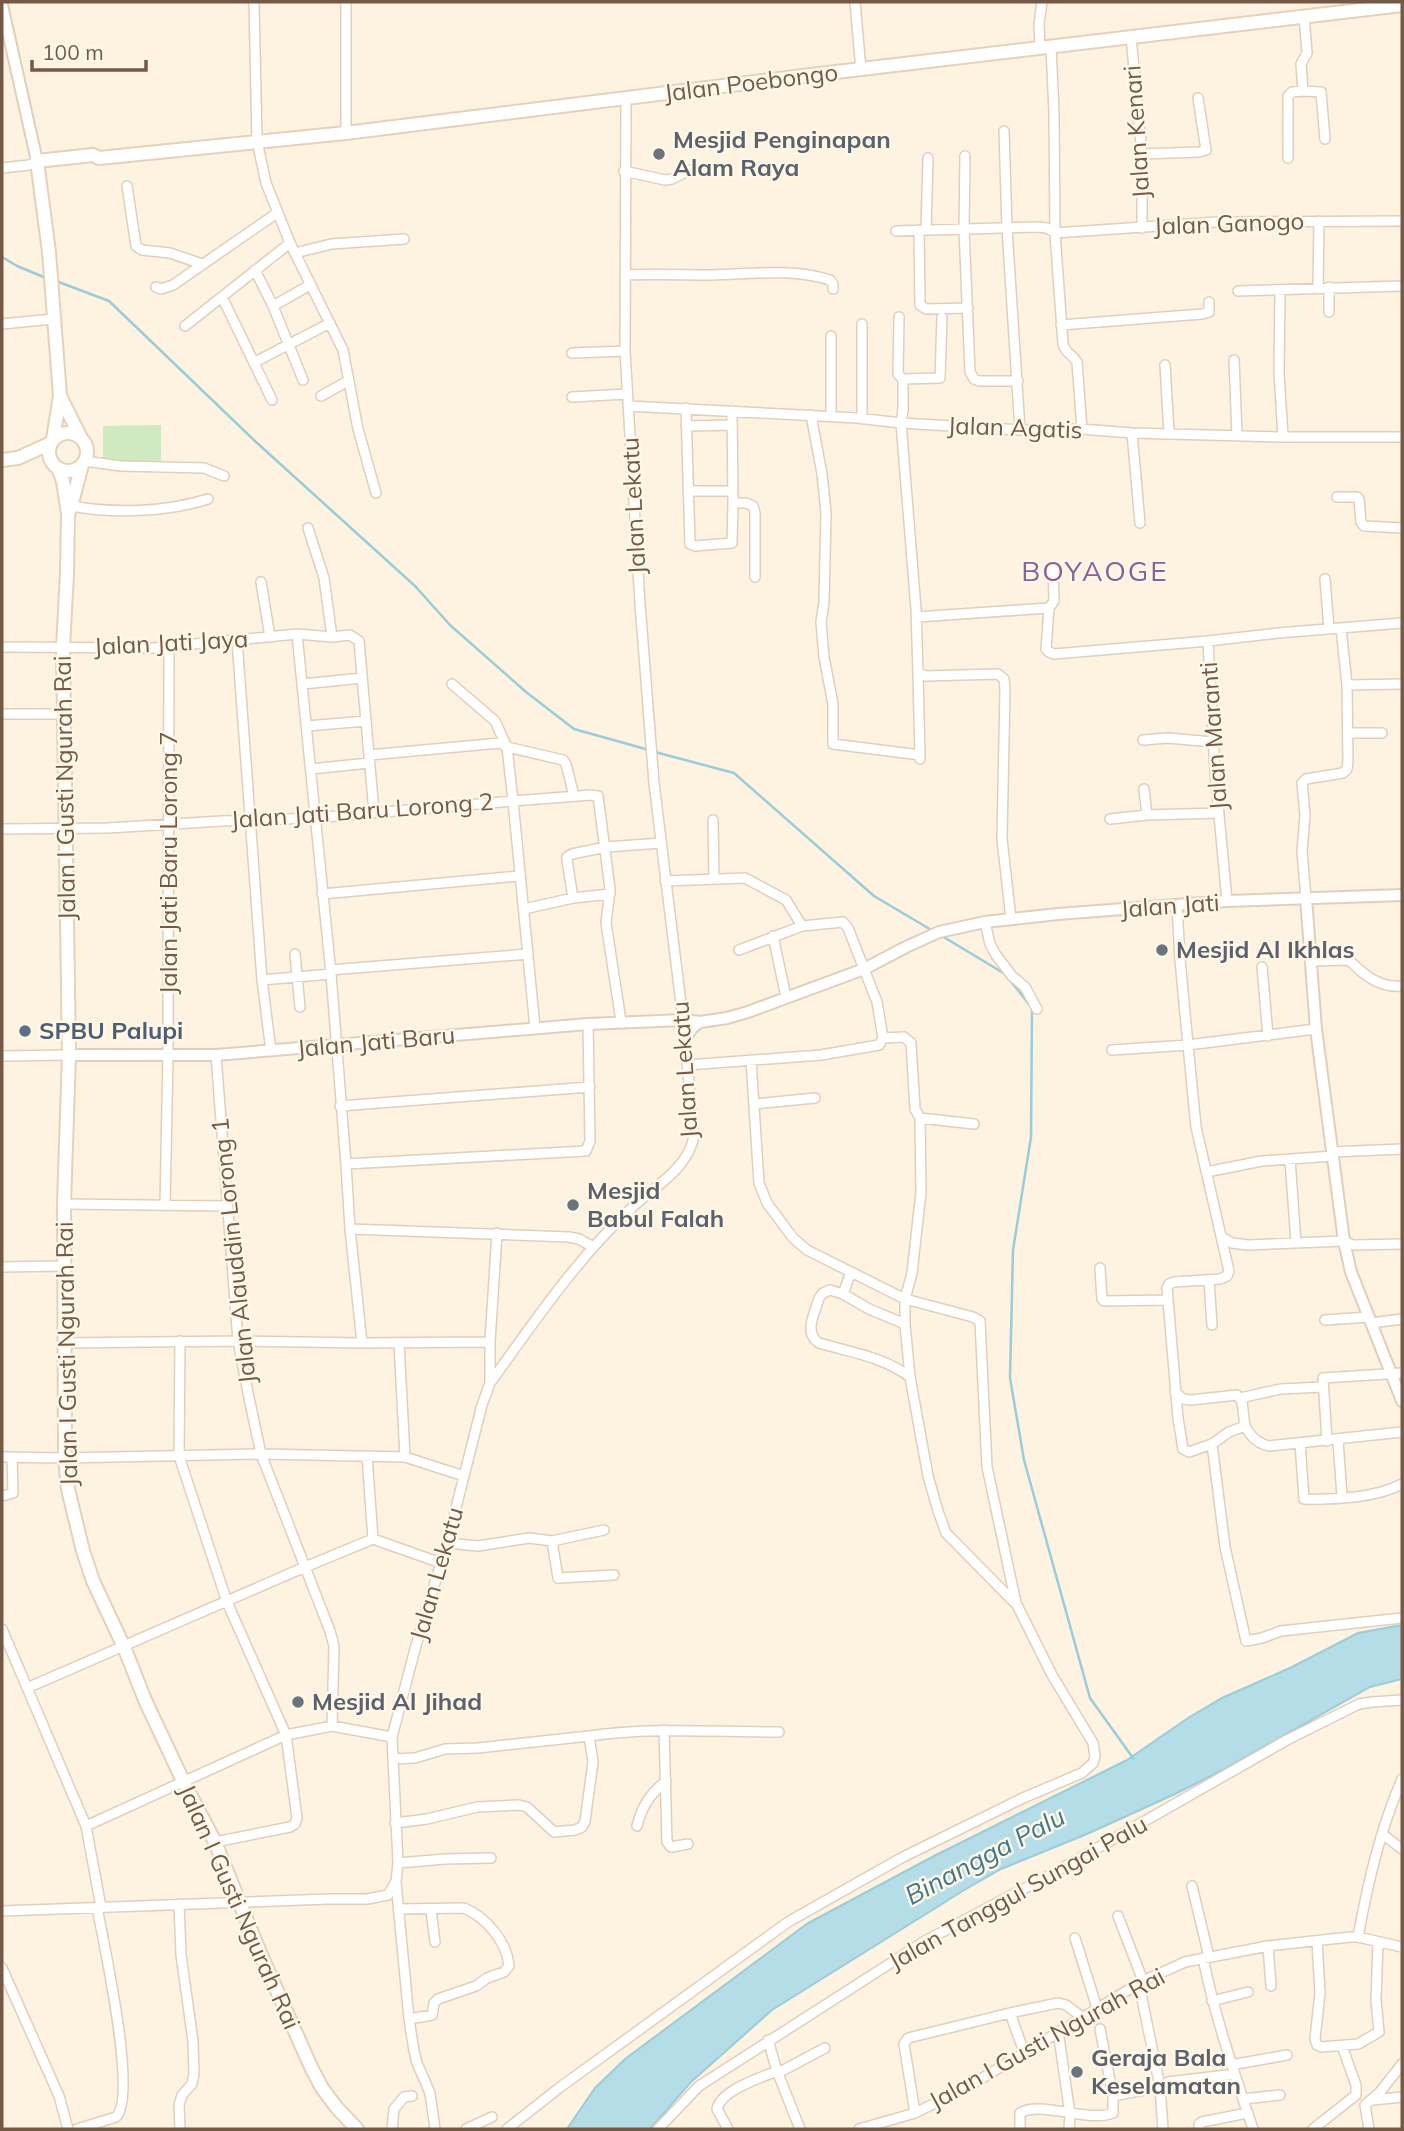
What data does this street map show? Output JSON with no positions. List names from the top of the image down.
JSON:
{
  "streets": {
    "main road": ["Jalan Poebongo", "Jalan I Gusti Ngurah Rai"],
    "street": [
      "Jalan Kenari",
      "Jalan Ganogo",
      "Jalan Agatis",
      "Jalan Lekatu",
      "Jalan Jati Jaya",
      "Jalan Maranti",
      "Jalan Jati Baru Lorong 2",
      "Jalan Jati Baru Lorong 7",
      "Jalan Jati",
      "Jalan Jati Baru",
      "Jalan Alauddin Lorong 1",
      "Jalan Tanggul Sungai Palu"
    ]
  },
  "crossings": [
    ["Jalan Poebongo", "Jalan Kenari"],
    ["Jalan Poebongo", "Jalan Lekatu"],
    ["Jalan Kenari", "Jalan Ganogo"],
    ["Jalan Agatis", "Jalan Lekatu"],
    ["Jalan Lekatu", "Jalan Jati Baru"],
    ["Jalan Jati Jaya", "Jalan I Gusti Ngurah Rai"],
    ["Jalan Jati Jaya", "Jalan Jati Baru Lorong 7"],
    ["Jalan Maranti", "Jalan Jati"],
    ["Jalan I Gusti Ngurah Rai", "Jalan Jati Baru Lorong 2"],
    ["Jalan I Gusti Ngurah Rai", "Jalan Jati Baru"],
    ["Jalan Jati Baru Lorong 2", "Jalan Jati Baru Lorong 7"],
    ["Jalan Jati Baru Lorong 2", "Jalan Jati Baru"],
    ["Jalan Jati Baru Lorong 7", "Jalan Jati Baru"],
    ["Jalan Jati Baru", "Jalan Alauddin Lorong 1"]
  ],
  "districts": ["BOYAOGE"],
  "water": ["Binangga Palu"],
  "places": [
    "Mesjid Penginapan Alam Raya",
    "Mesjid Al Ikhlas",
    "SPBU Palupi",
    "Mesjid Babul Falah",
    "Mesjid Al Jihad",
    "Geraja Bala Keselamatan"
  ],
  "scale_bar": "100 m"
}
